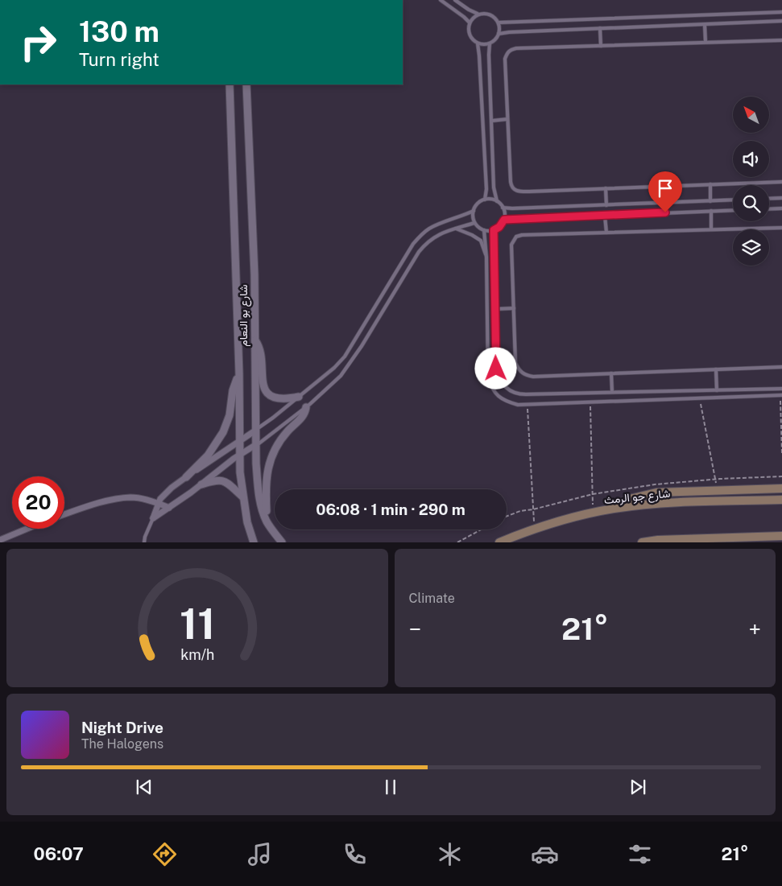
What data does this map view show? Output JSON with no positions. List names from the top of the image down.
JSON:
{
  "streets": {
    "main road": ["شارع جو الرمث"],
    "street": ["شارع بو النعام"]
  },
  "north": "top left",
  "page": {
    "turn": ["130 m", "Turn right"],
    "limit": "20",
    "trip": "06:08 · 1 min · 290 m",
    "tile": "Climate",
    "heat": ["−", "21°", "+"],
    "song": ["Night Drive", "The Halogens"],
    "tabs": ["06:07", "21°"],
    "gauge": ["11", "km/h"]
  }
}
